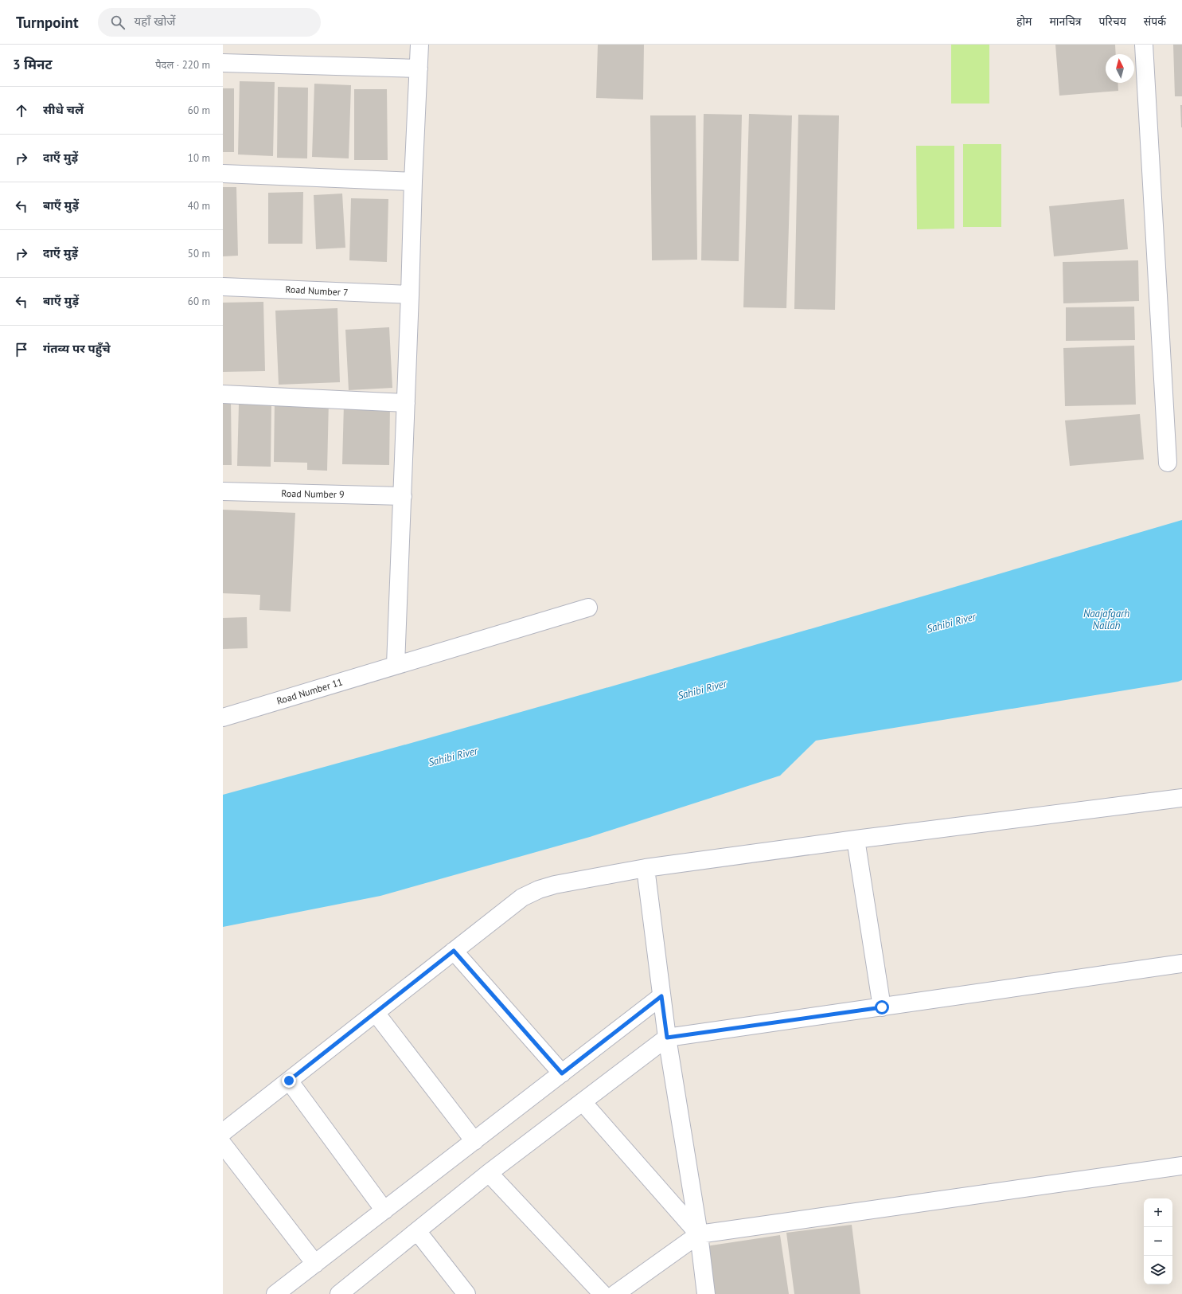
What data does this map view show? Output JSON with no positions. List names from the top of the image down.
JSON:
{
  "streets": {
    "street": ["Road Number 7", "Road Number 9", "Road Number 11"]
  },
  "water": ["Naajafgarh Nallah", "Sahibi River"],
  "north": "top",
  "page": {
    "header": "Turnpoint",
    "search": "यहाँ खोजें",
    "nav": [
      "होम",
      "मानचित्र",
      "परिचय",
      "संपर्क"
    ],
    "heading": ["3 मिनट", "पैदल · 220 m"],
    "list": [
      ["सीधे चलें", "60 m"],
      ["दाएँ मुड़ें", "10 m"],
      ["बाएँ मुड़ें", "40 m"],
      ["दाएँ मुड़ें", "50 m"],
      ["बाएँ मुड़ें", "60 m"],
      "गंतव्य पर पहुँचे"
    ],
    "map_buttons": ["+", "−"]
  }
}
